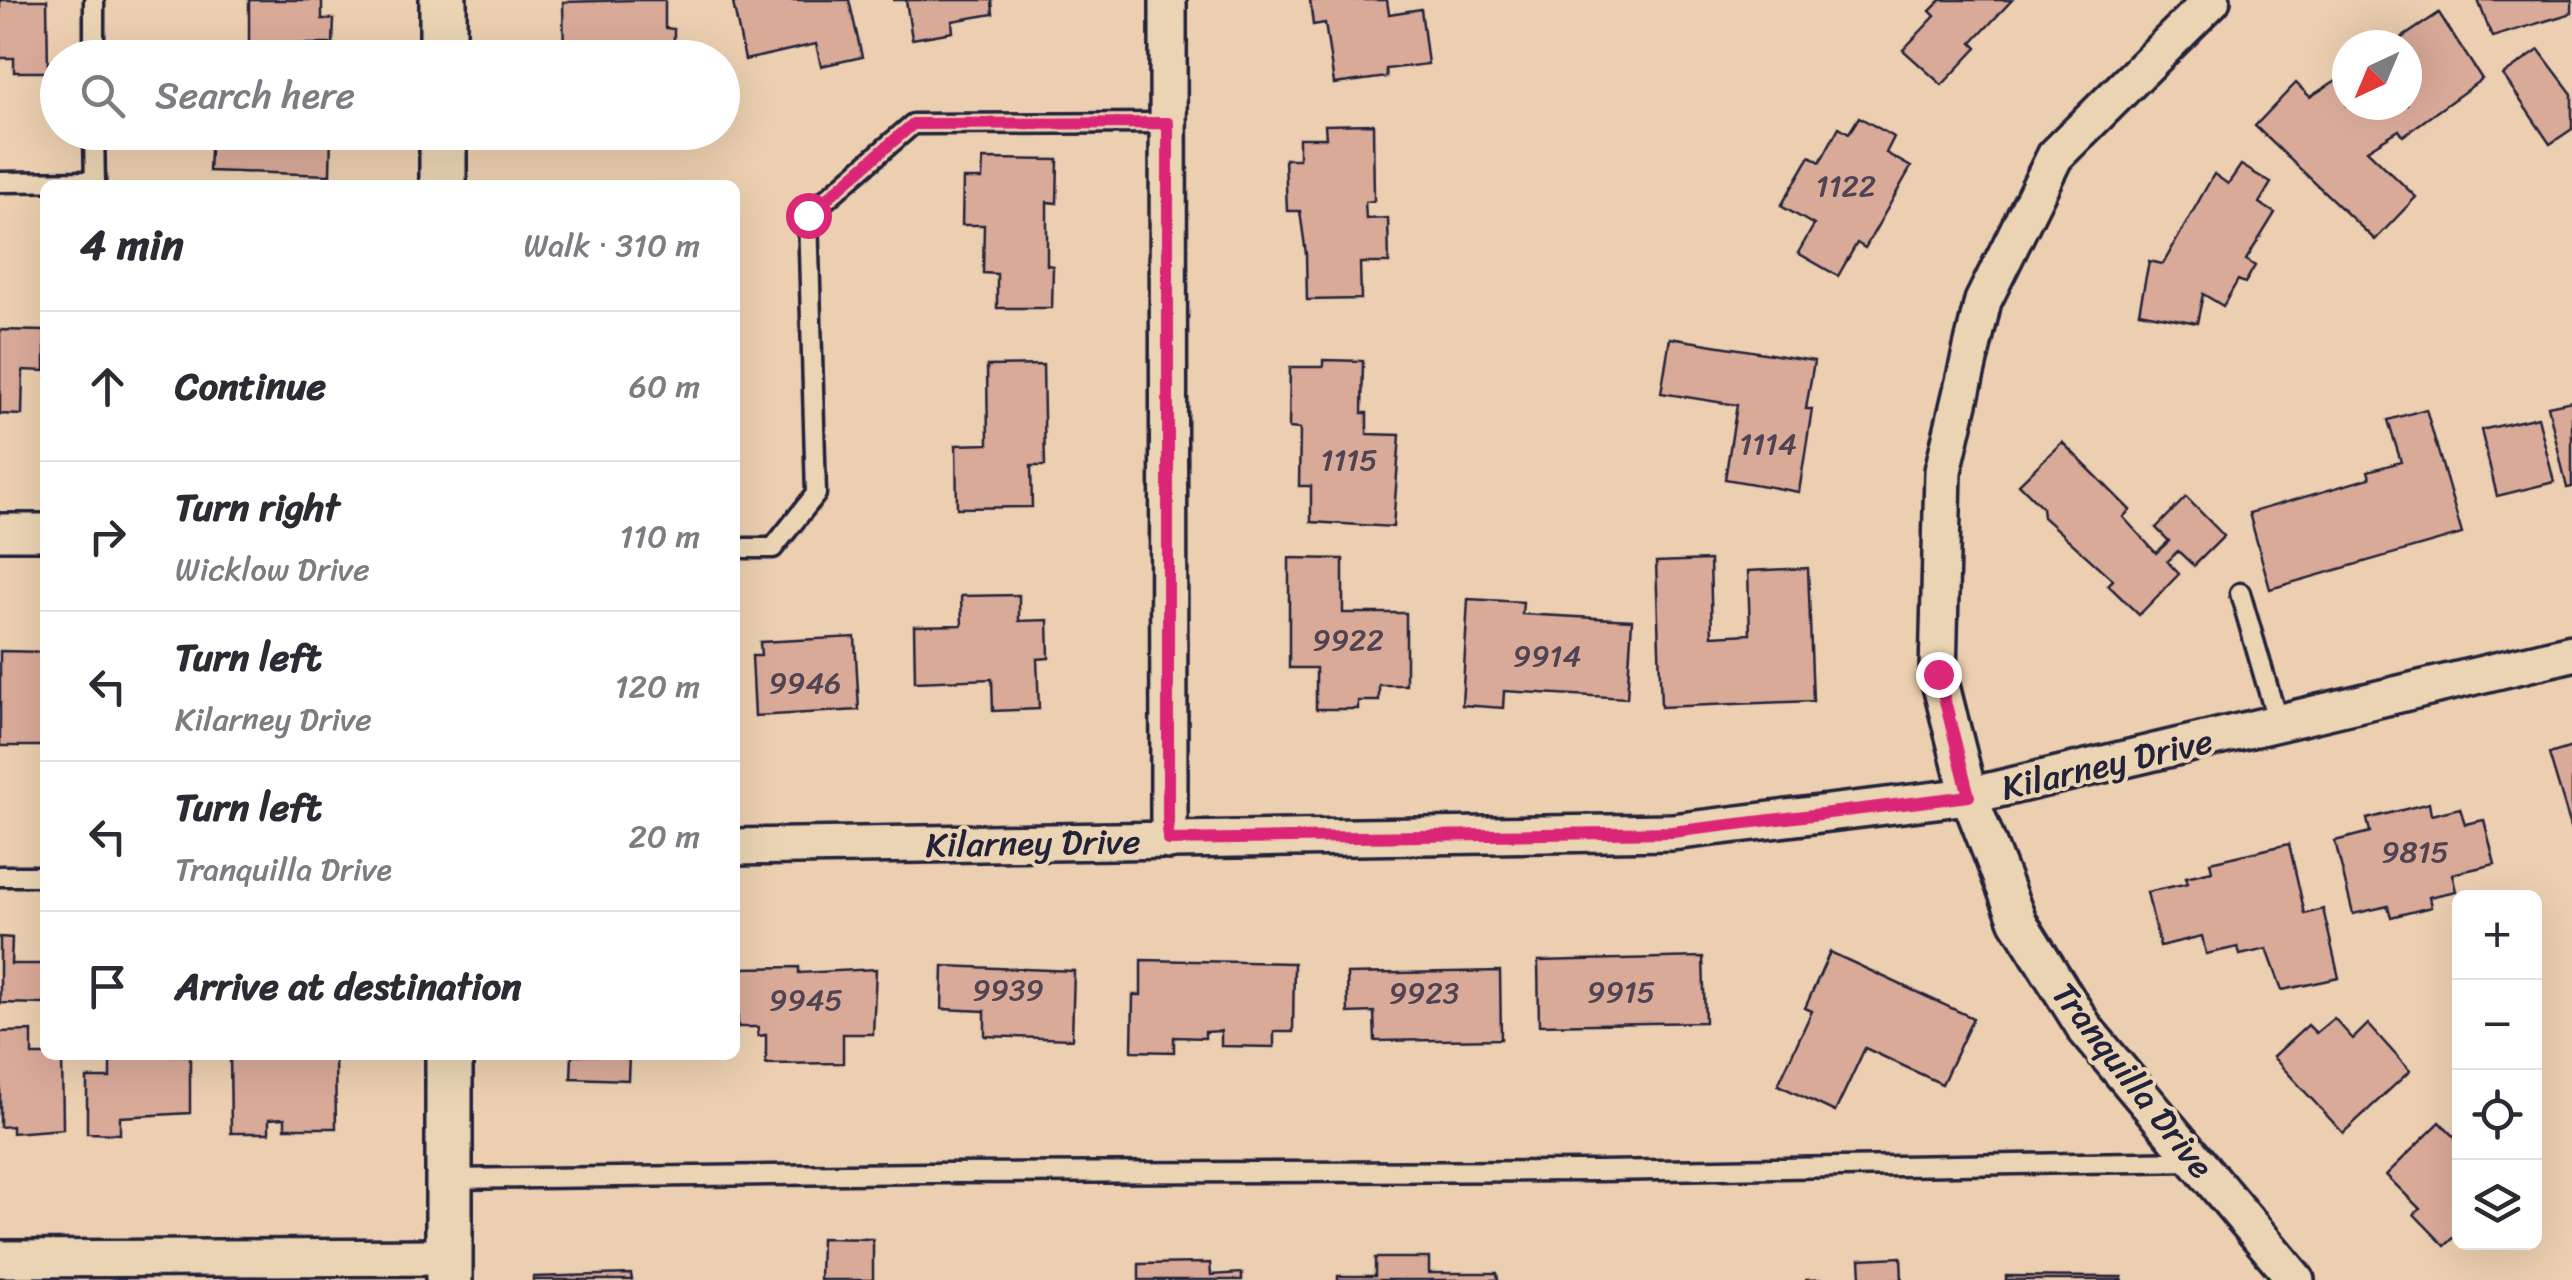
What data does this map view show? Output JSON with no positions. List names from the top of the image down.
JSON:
{
  "streets": {
    "street": ["Kilarney Drive", "Tranquilla Drive"]
  },
  "crossings": [
    ["Kilarney Drive", "Tranquilla Drive"]
  ],
  "house_numbers": [
    "1122",
    "1114",
    "1115",
    "9922",
    "9914",
    "9946",
    "9815",
    "9939",
    "9915",
    "9923",
    "9945"
  ],
  "north": "bottom left",
  "page": {
    "search": "Search here",
    "heading": ["4 min", "Walk · 310 m"],
    "list": [
      ["Continue", "60 m"],
      ["Turn right", "Wicklow Drive", "110 m"],
      ["Turn left", "Kilarney Drive", "120 m"],
      ["Turn left", "Tranquilla Drive", "20 m"],
      "Arrive at destination"
    ],
    "map_buttons": ["+", "−"]
  }
}
